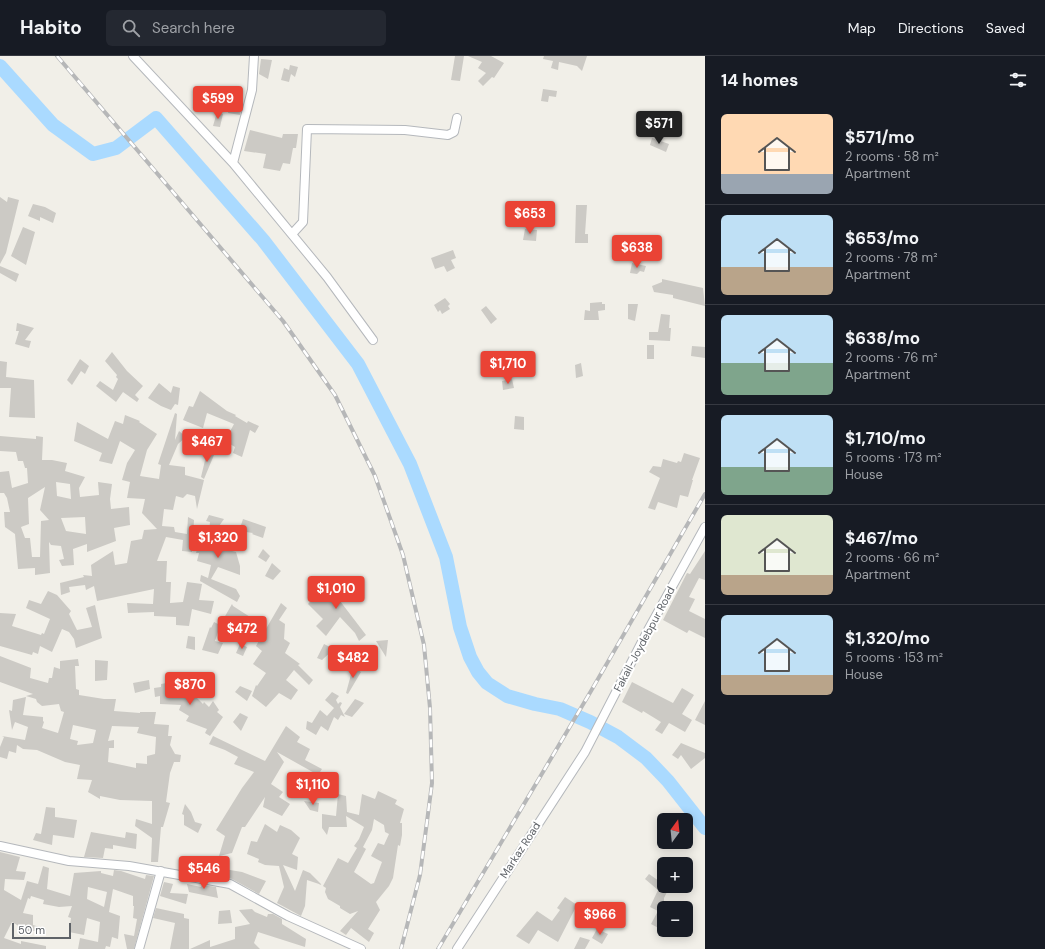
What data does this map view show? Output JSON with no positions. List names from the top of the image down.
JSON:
{
  "streets": {
    "street": ["Fakail-Joydebpur Road", "Markaz Road"]
  },
  "crossings": [
    ["Fakail-Joydebpur Road", "Markaz Road"]
  ],
  "scale_bar": "50 m",
  "north": "top",
  "page": {
    "header": "Habito",
    "search": "Search here",
    "nav": ["Map", "Directions", "Saved"],
    "heading": "14 homes",
    "price": [
      "$599",
      "$571",
      "$653",
      "$638",
      "$1,710",
      "$467",
      "$1,320",
      "$1,010",
      "$472",
      "$482",
      "$870",
      "$1,110",
      "$546",
      "$966"
    ],
    "list": [
      {
        "name": "$571/mo",
        "note": "2 rooms · 58 m² · Apartment"
      },
      {
        "name": "$653/mo",
        "note": "2 rooms · 78 m² · Apartment"
      },
      {
        "name": "$638/mo",
        "note": "2 rooms · 76 m² · Apartment"
      },
      {
        "name": "$1,710/mo",
        "note": "5 rooms · 173 m² · House"
      },
      {
        "name": "$467/mo",
        "note": "2 rooms · 66 m² · Apartment"
      },
      {
        "name": "$1,320/mo",
        "note": "5 rooms · 153 m² · House"
      }
    ],
    "map_buttons": ["+", "−"],
    "scale": "50 m"
  }
}
